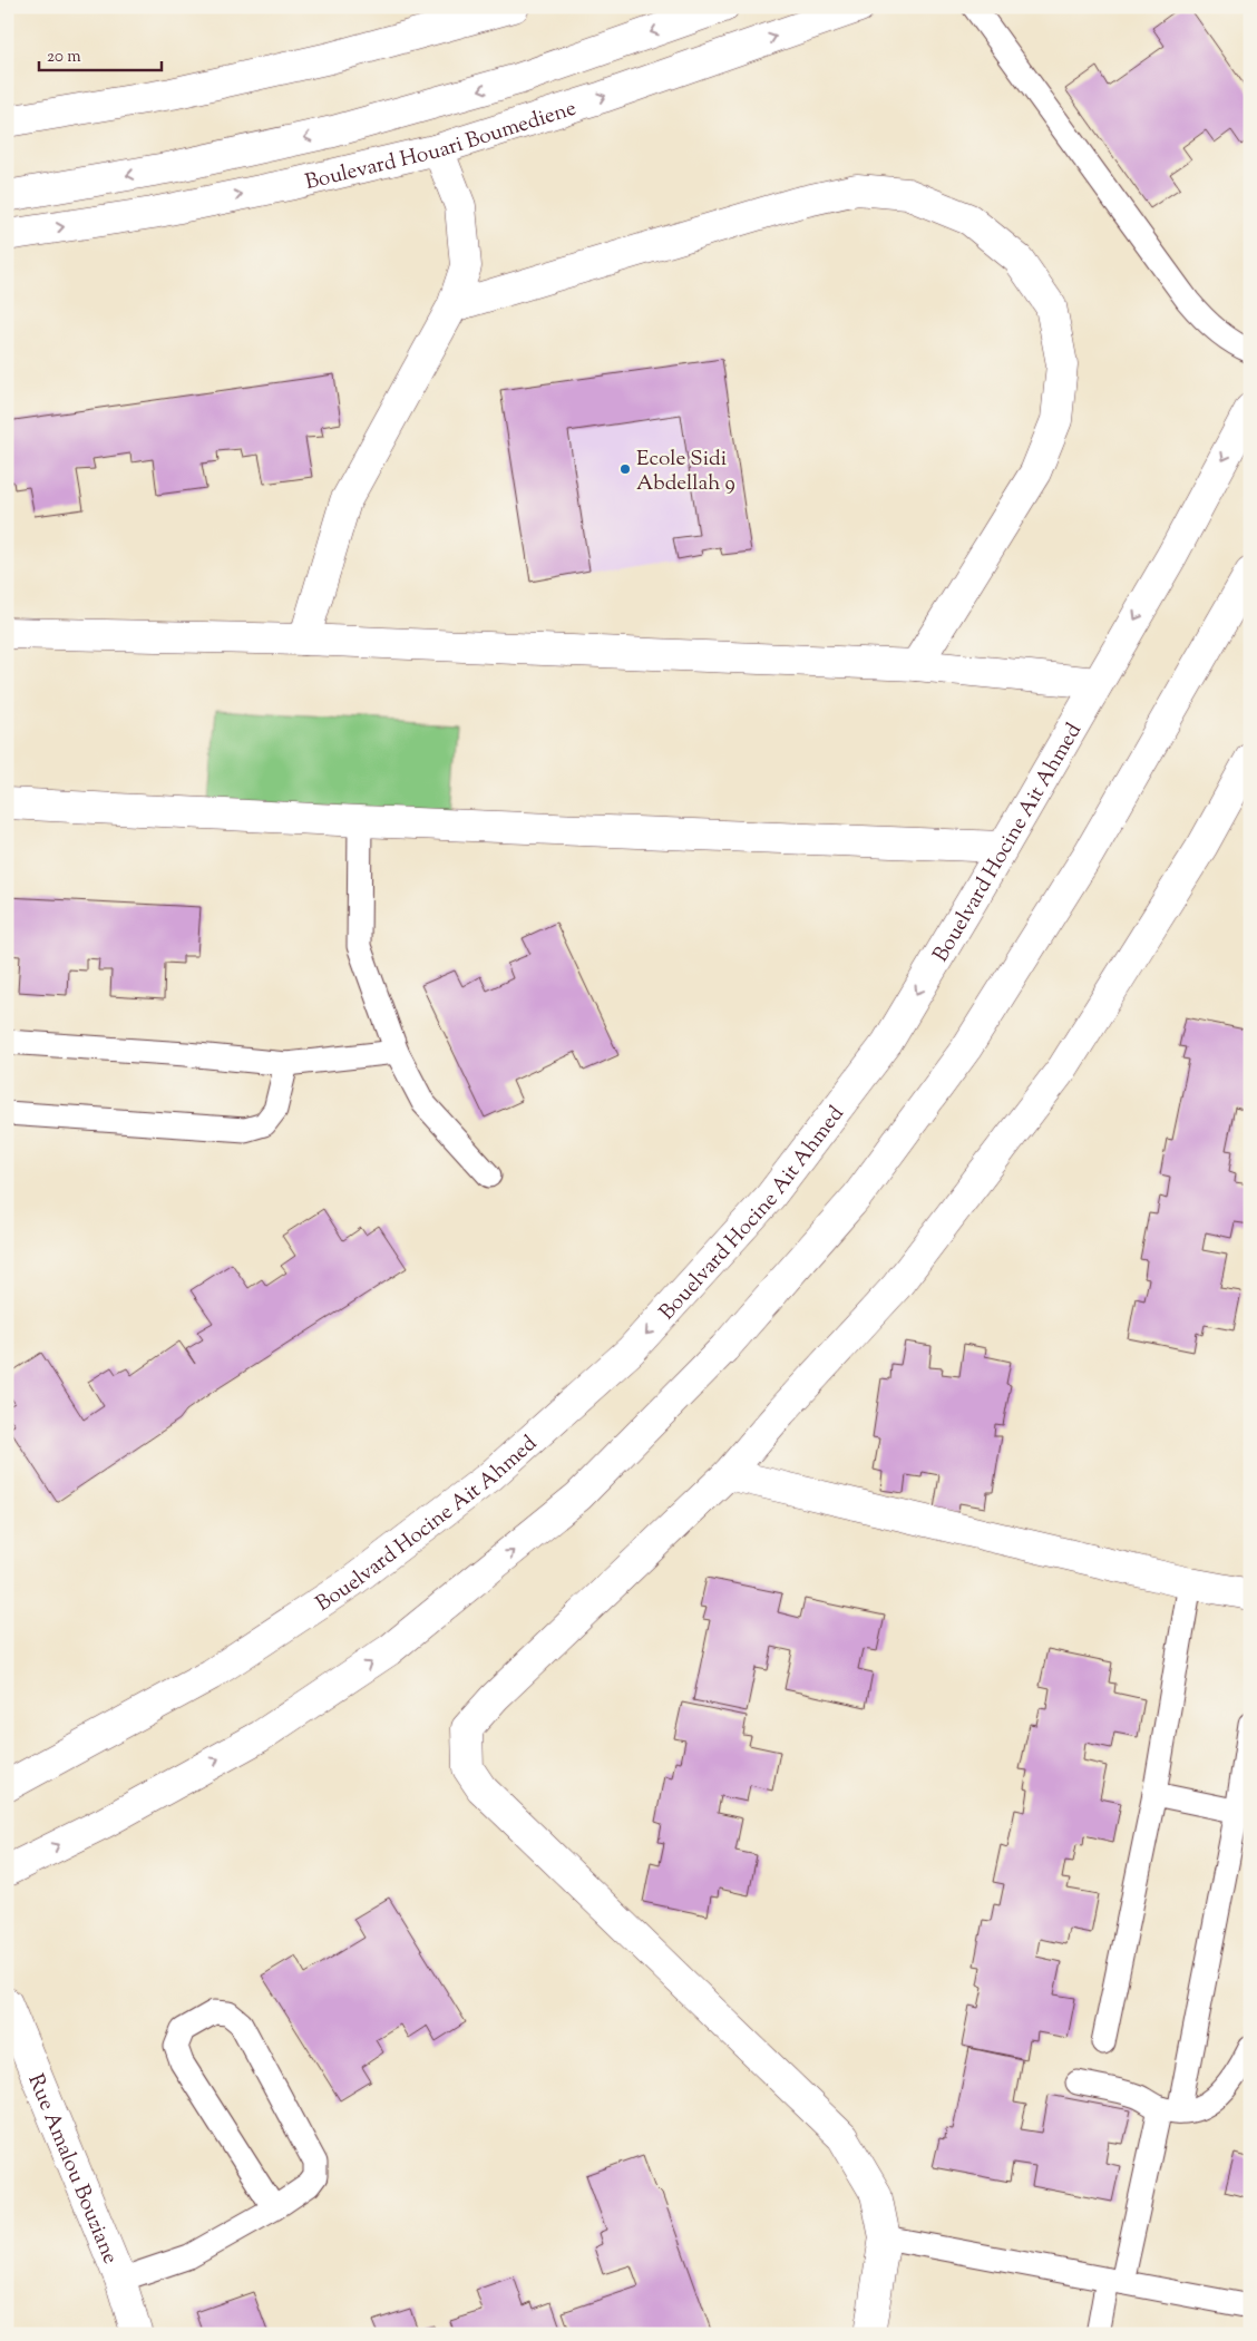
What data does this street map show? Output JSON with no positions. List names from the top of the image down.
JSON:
{
  "streets": {
    "street": ["Boulevard Houari Boumediene", "Bouelvard Hocine Ait Ahmed", "Rue Amalou Bouziane"]
  },
  "places": ["Ecole Sidi Abdellah 9"],
  "scale_bar": "20 m"
}
